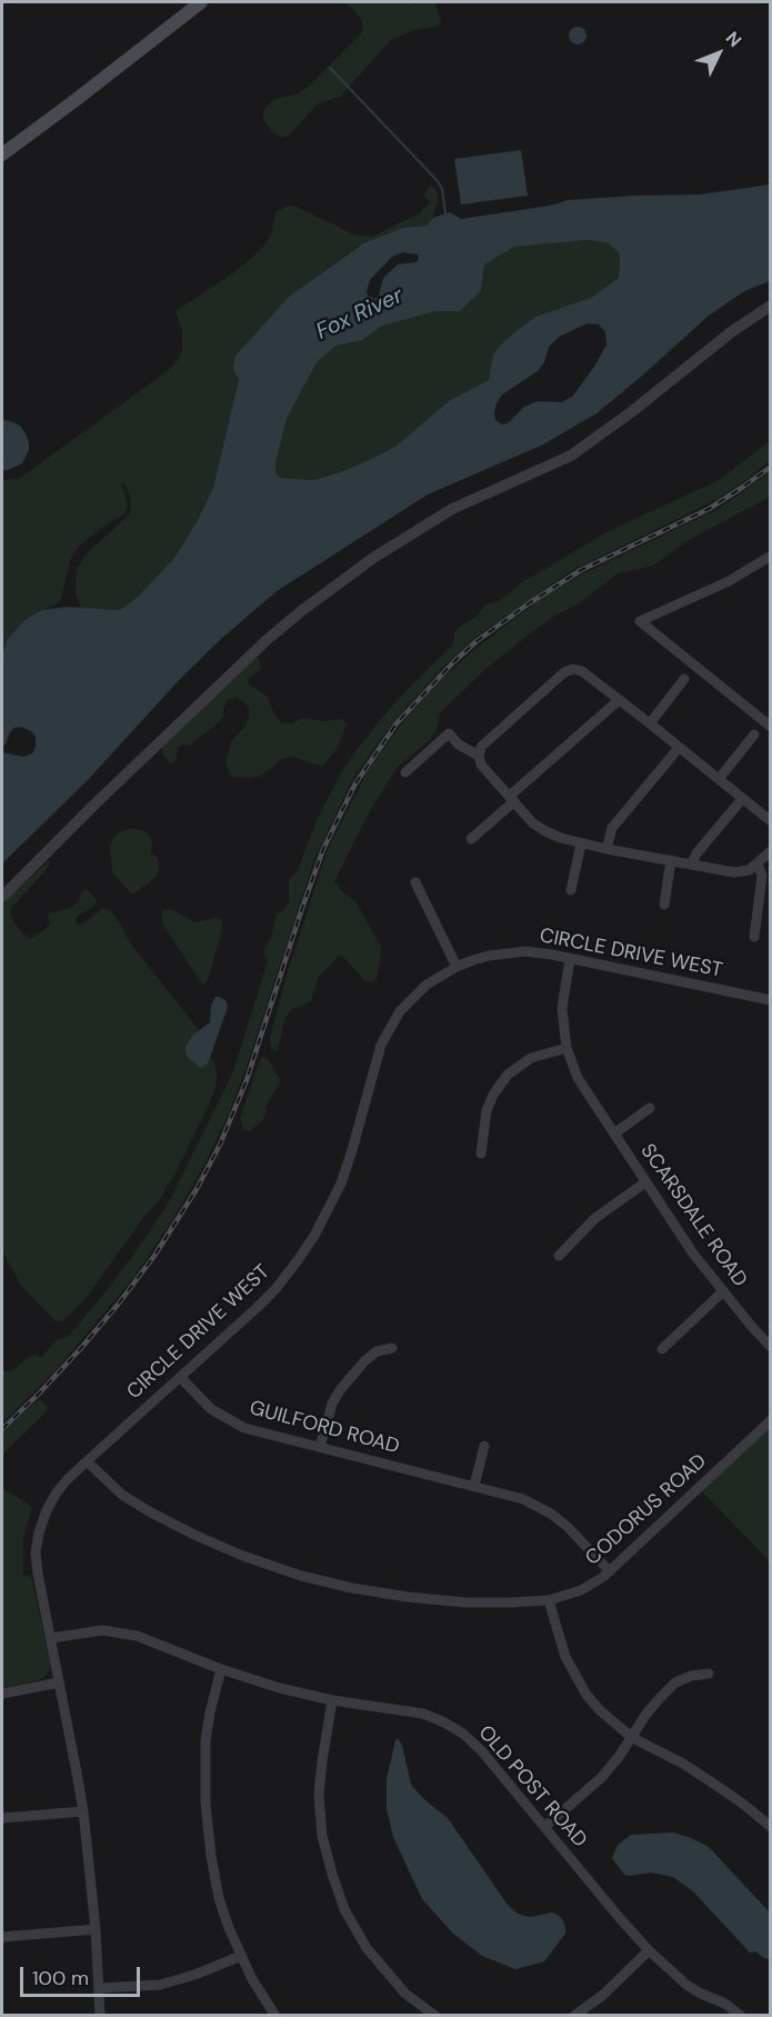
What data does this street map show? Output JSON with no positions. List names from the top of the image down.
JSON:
{
  "streets": {
    "street": [
      "CIRCLE DRIVE WEST",
      "SCARSDALE ROAD",
      "GUILFORD ROAD",
      "CODORUS ROAD",
      "OLD POST ROAD"
    ]
  },
  "crossings": [
    ["CIRCLE DRIVE WEST", "SCARSDALE ROAD"],
    ["CIRCLE DRIVE WEST", "GUILFORD ROAD"],
    ["CIRCLE DRIVE WEST", "CODORUS ROAD"],
    ["CIRCLE DRIVE WEST", "OLD POST ROAD"],
    ["GUILFORD ROAD", "CODORUS ROAD"]
  ],
  "water": ["Fox River"],
  "scale_bar": "100 m",
  "north": "top right"
}
